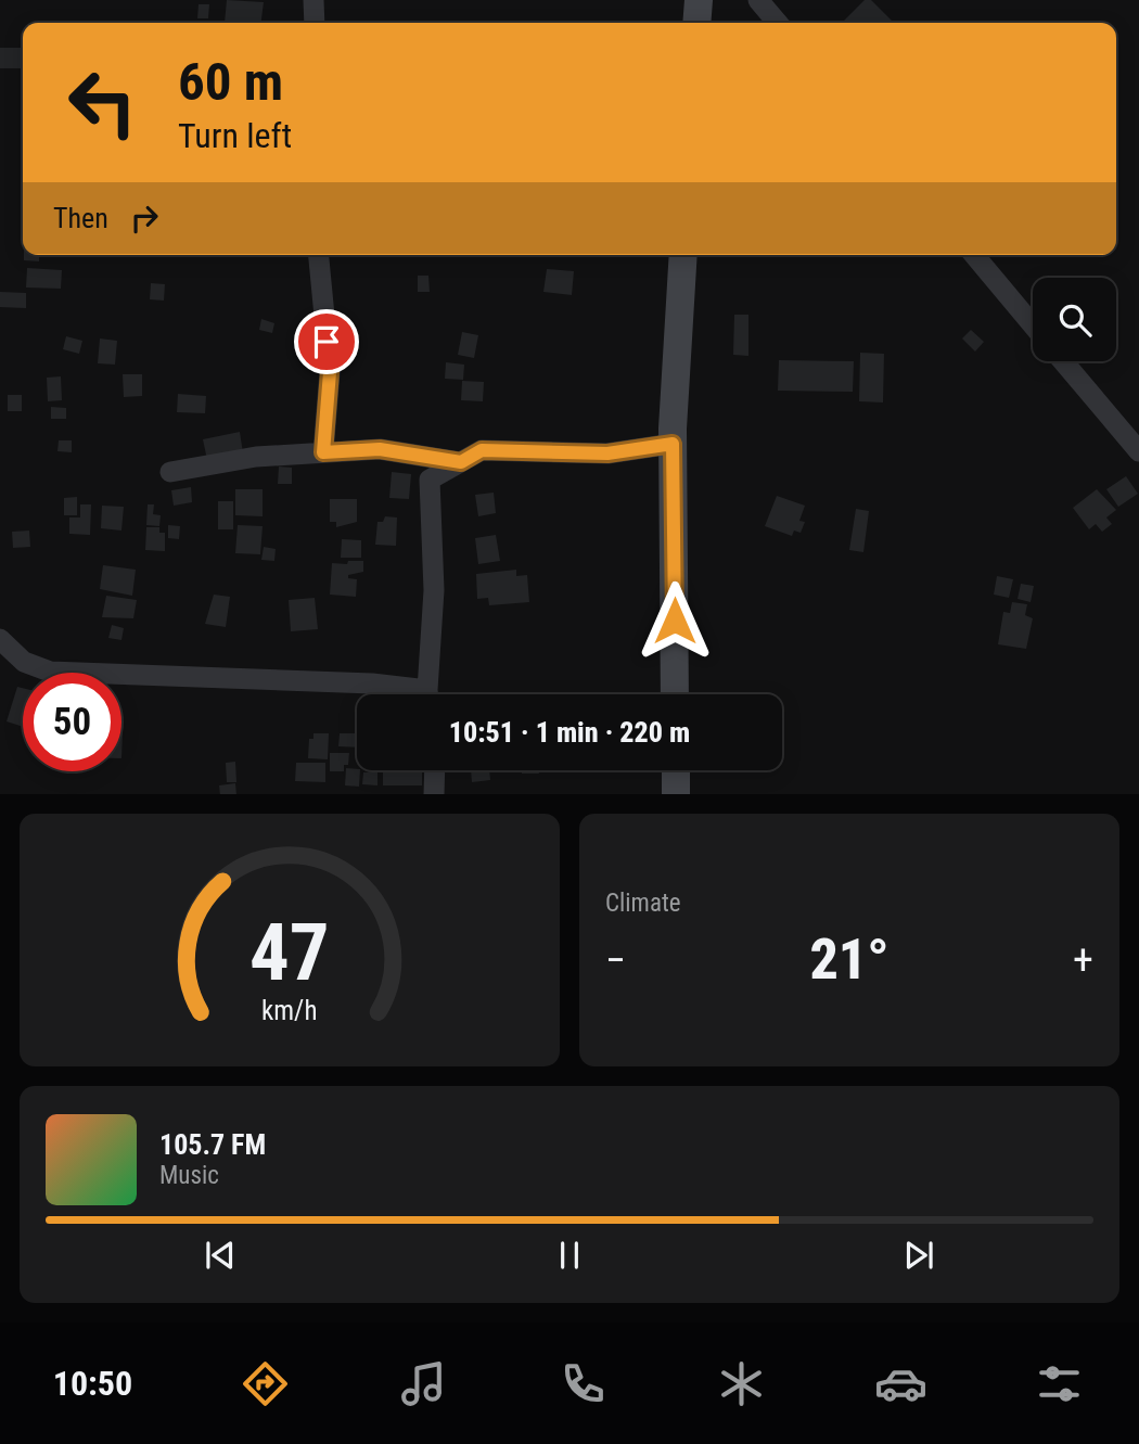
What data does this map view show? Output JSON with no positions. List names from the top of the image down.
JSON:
{
  "page": {
    "turn": ["60 m", "Turn left"],
    "then": "Then",
    "limit": "50",
    "trip": "10:51 · 1 min · 220 m",
    "tile": "Climate",
    "heat": ["−", "21°", "+"],
    "song": ["105.7 FM", "Music"],
    "tabs": "10:50",
    "gauge": ["47", "km/h"]
  }
}
